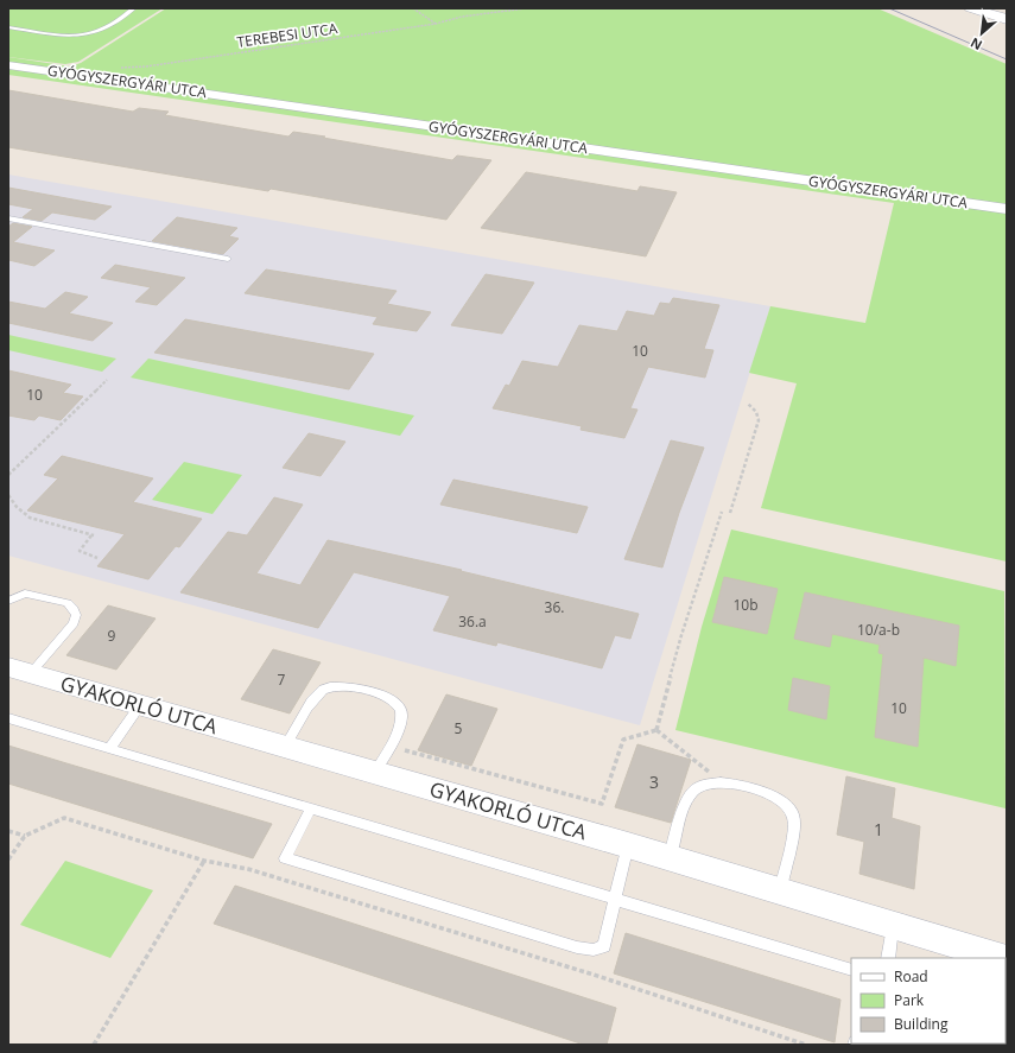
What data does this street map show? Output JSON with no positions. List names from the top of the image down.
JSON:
{
  "streets": {
    "street": ["GYÓGYSZERGYÁRI UTCA", "GYAKORLÓ UTCA"],
    "path": ["TEREBESI UTCA"]
  },
  "house_numbers": [
    "10",
    "10",
    "10b",
    "36.",
    "36.a",
    "10/a-b",
    "9",
    "7",
    "10",
    "5",
    "3",
    "1"
  ],
  "legend": ["Road", "Park", "Building"],
  "north": "bottom left"
}
